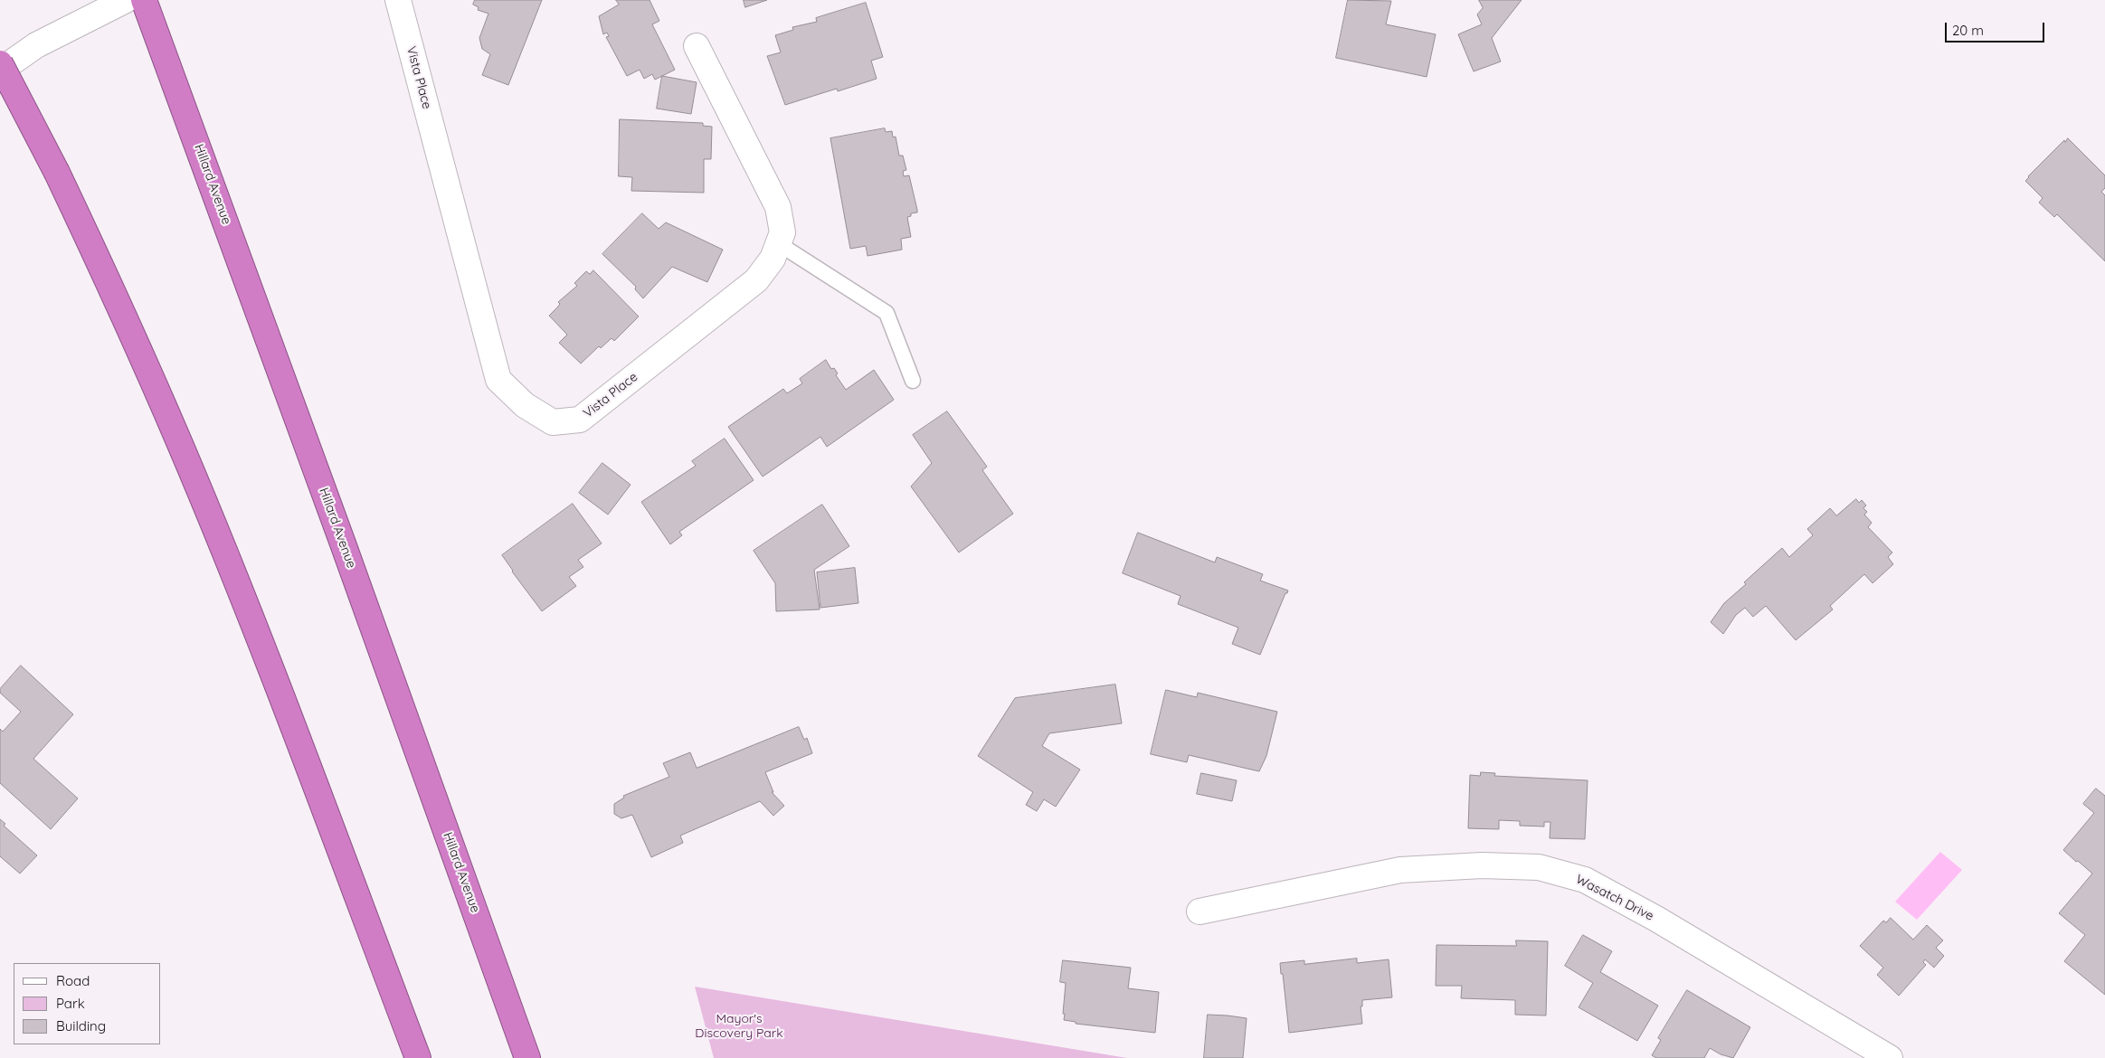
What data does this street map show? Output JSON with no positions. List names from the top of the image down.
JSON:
{
  "streets": {
    "highway": ["Hillard Avenue"],
    "street": ["Vista Place", "Wasatch Drive"]
  },
  "parks": ["Mayor's Discovery Park"],
  "legend": ["Road", "Park", "Building"],
  "scale_bar": "20 m"
}
